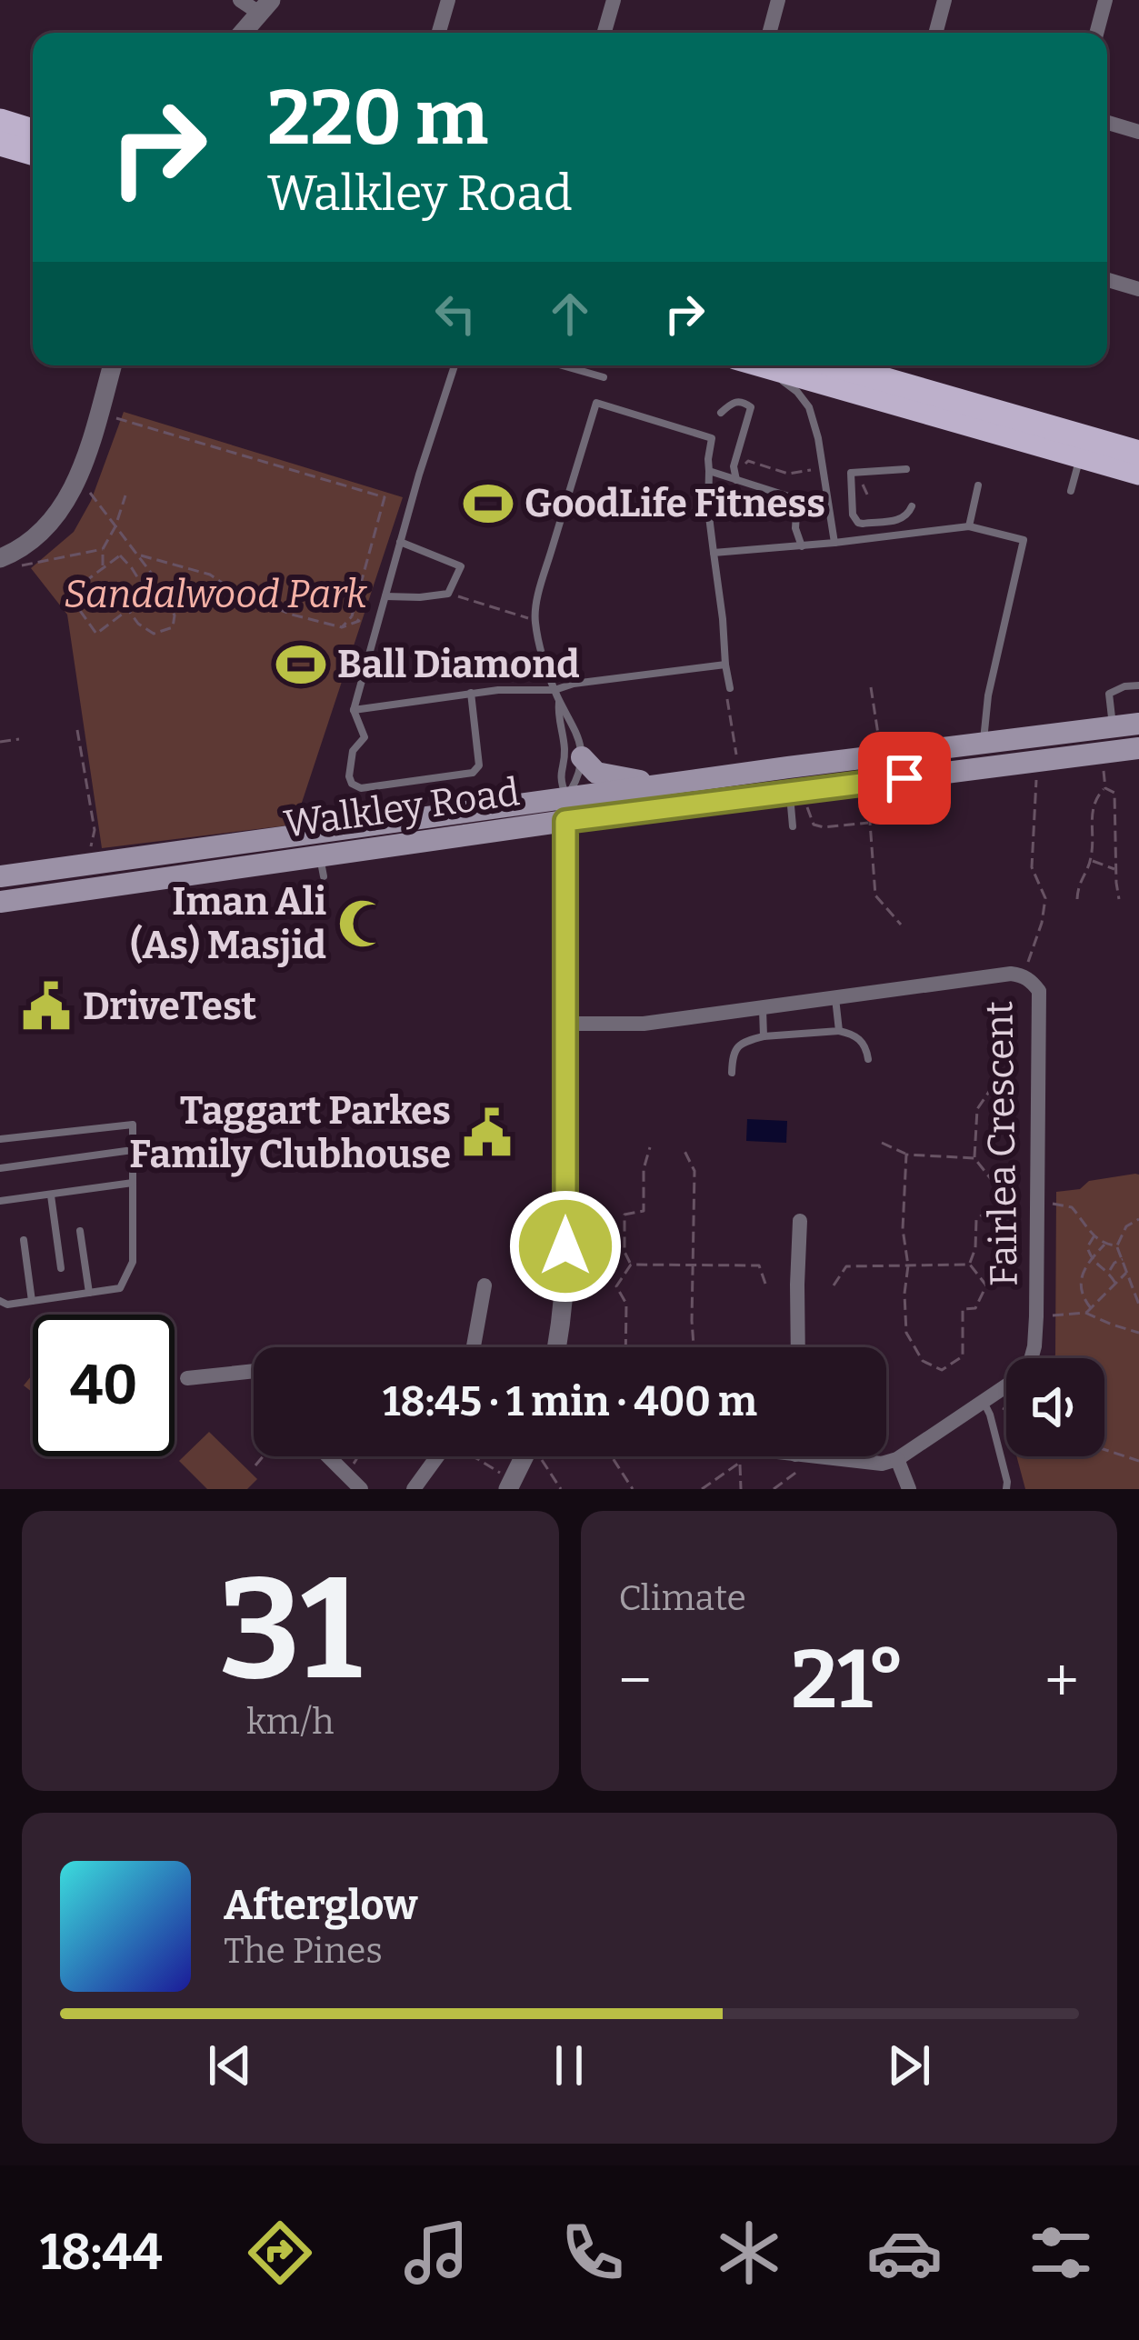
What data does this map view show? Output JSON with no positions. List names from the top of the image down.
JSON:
{
  "streets": {
    "main road": ["Walkley Road"],
    "street": ["Fairlea Crescent"]
  },
  "parks": ["Sandalwood Park"],
  "places": {
    "sports": ["GoodLife Fitness", "Ball Diamond"],
    "mosque": ["Iman Ali (As) Masjid"],
    "public building": ["DriveTest", "Taggart Parkes Family Clubhouse"]
  },
  "page": {
    "turn": ["220 m", "Walkley Road"],
    "limit": "40",
    "trip": "18:45 · 1 min · 400 m",
    "tile": [
      ["31", "km/h"],
      "Climate"
    ],
    "heat": ["−", "21°", "+"],
    "song": ["Afterglow", "The Pines"],
    "tabs": "18:44"
  }
}
